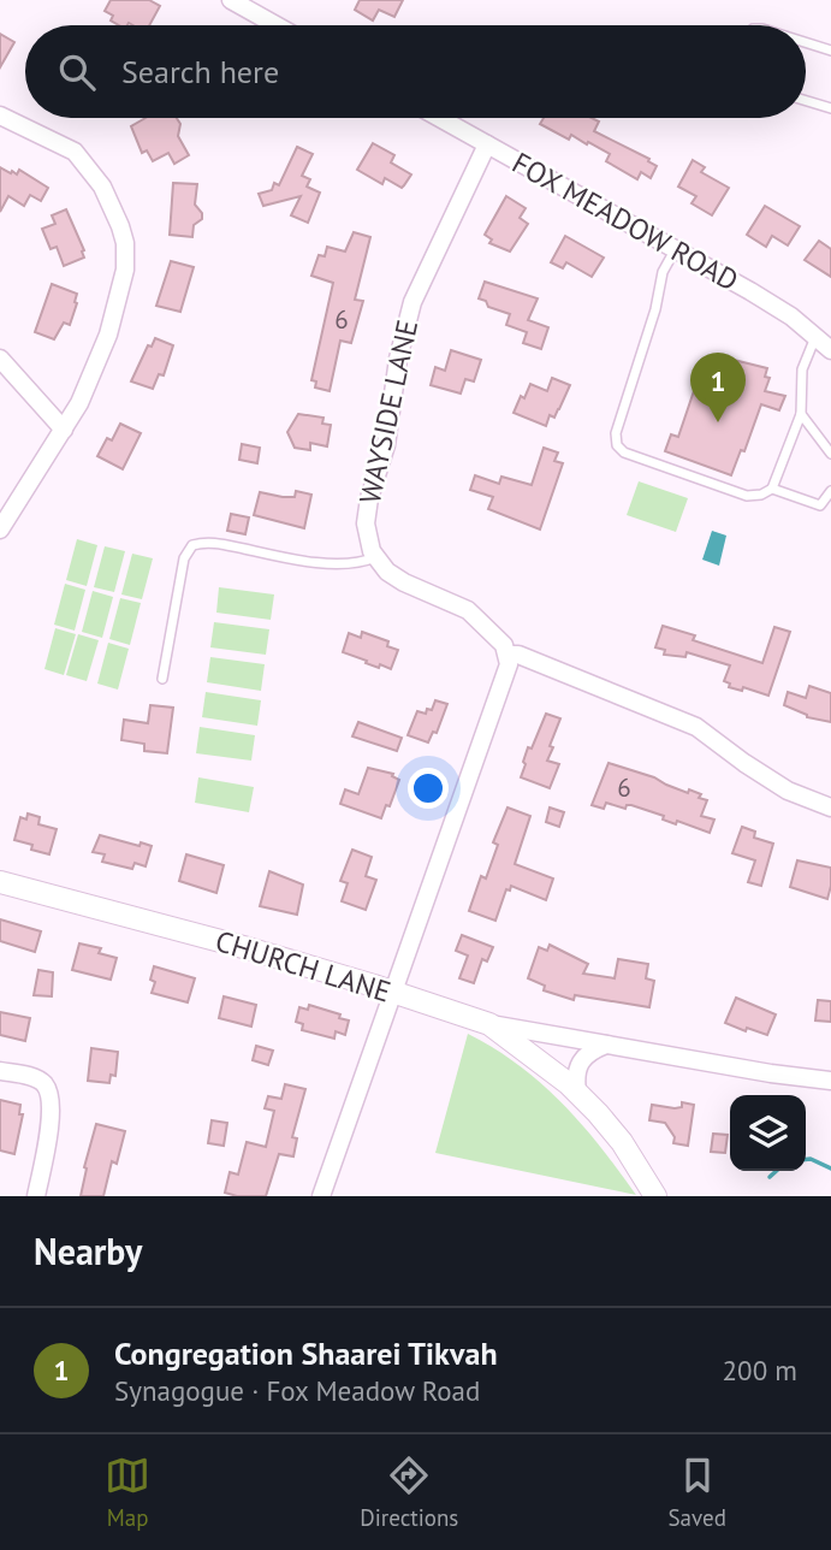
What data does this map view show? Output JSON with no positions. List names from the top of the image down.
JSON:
{
  "streets": {
    "street": ["FOX MEADOW ROAD", "WAYSIDE LANE", "CHURCH LANE"]
  },
  "crossings": [
    ["FOX MEADOW ROAD", "WAYSIDE LANE"]
  ],
  "house_numbers": ["6", "6"],
  "page": {
    "search": "Search here",
    "pins": "1",
    "heading": "Nearby",
    "list": [
      {
        "mark": "1",
        "name": "Congregation Shaarei Tikvah",
        "note": "Synagogue · Fox Meadow Road",
        "value": "200 m"
      }
    ],
    "nav": ["Map", "Directions", "Saved"]
  }
}
